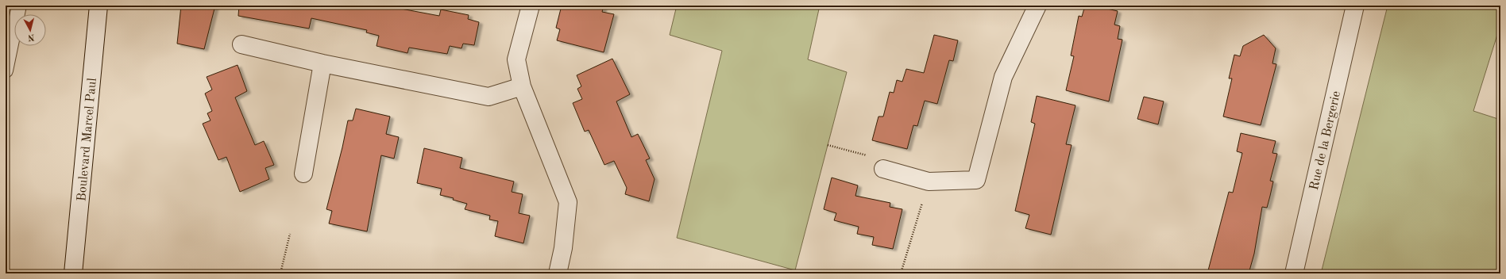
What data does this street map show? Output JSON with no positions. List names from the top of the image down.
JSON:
{
  "streets": {
    "street": ["Boulevard Marcel Paul", "Rue de la Bergerie"]
  },
  "north": "bottom"
}
